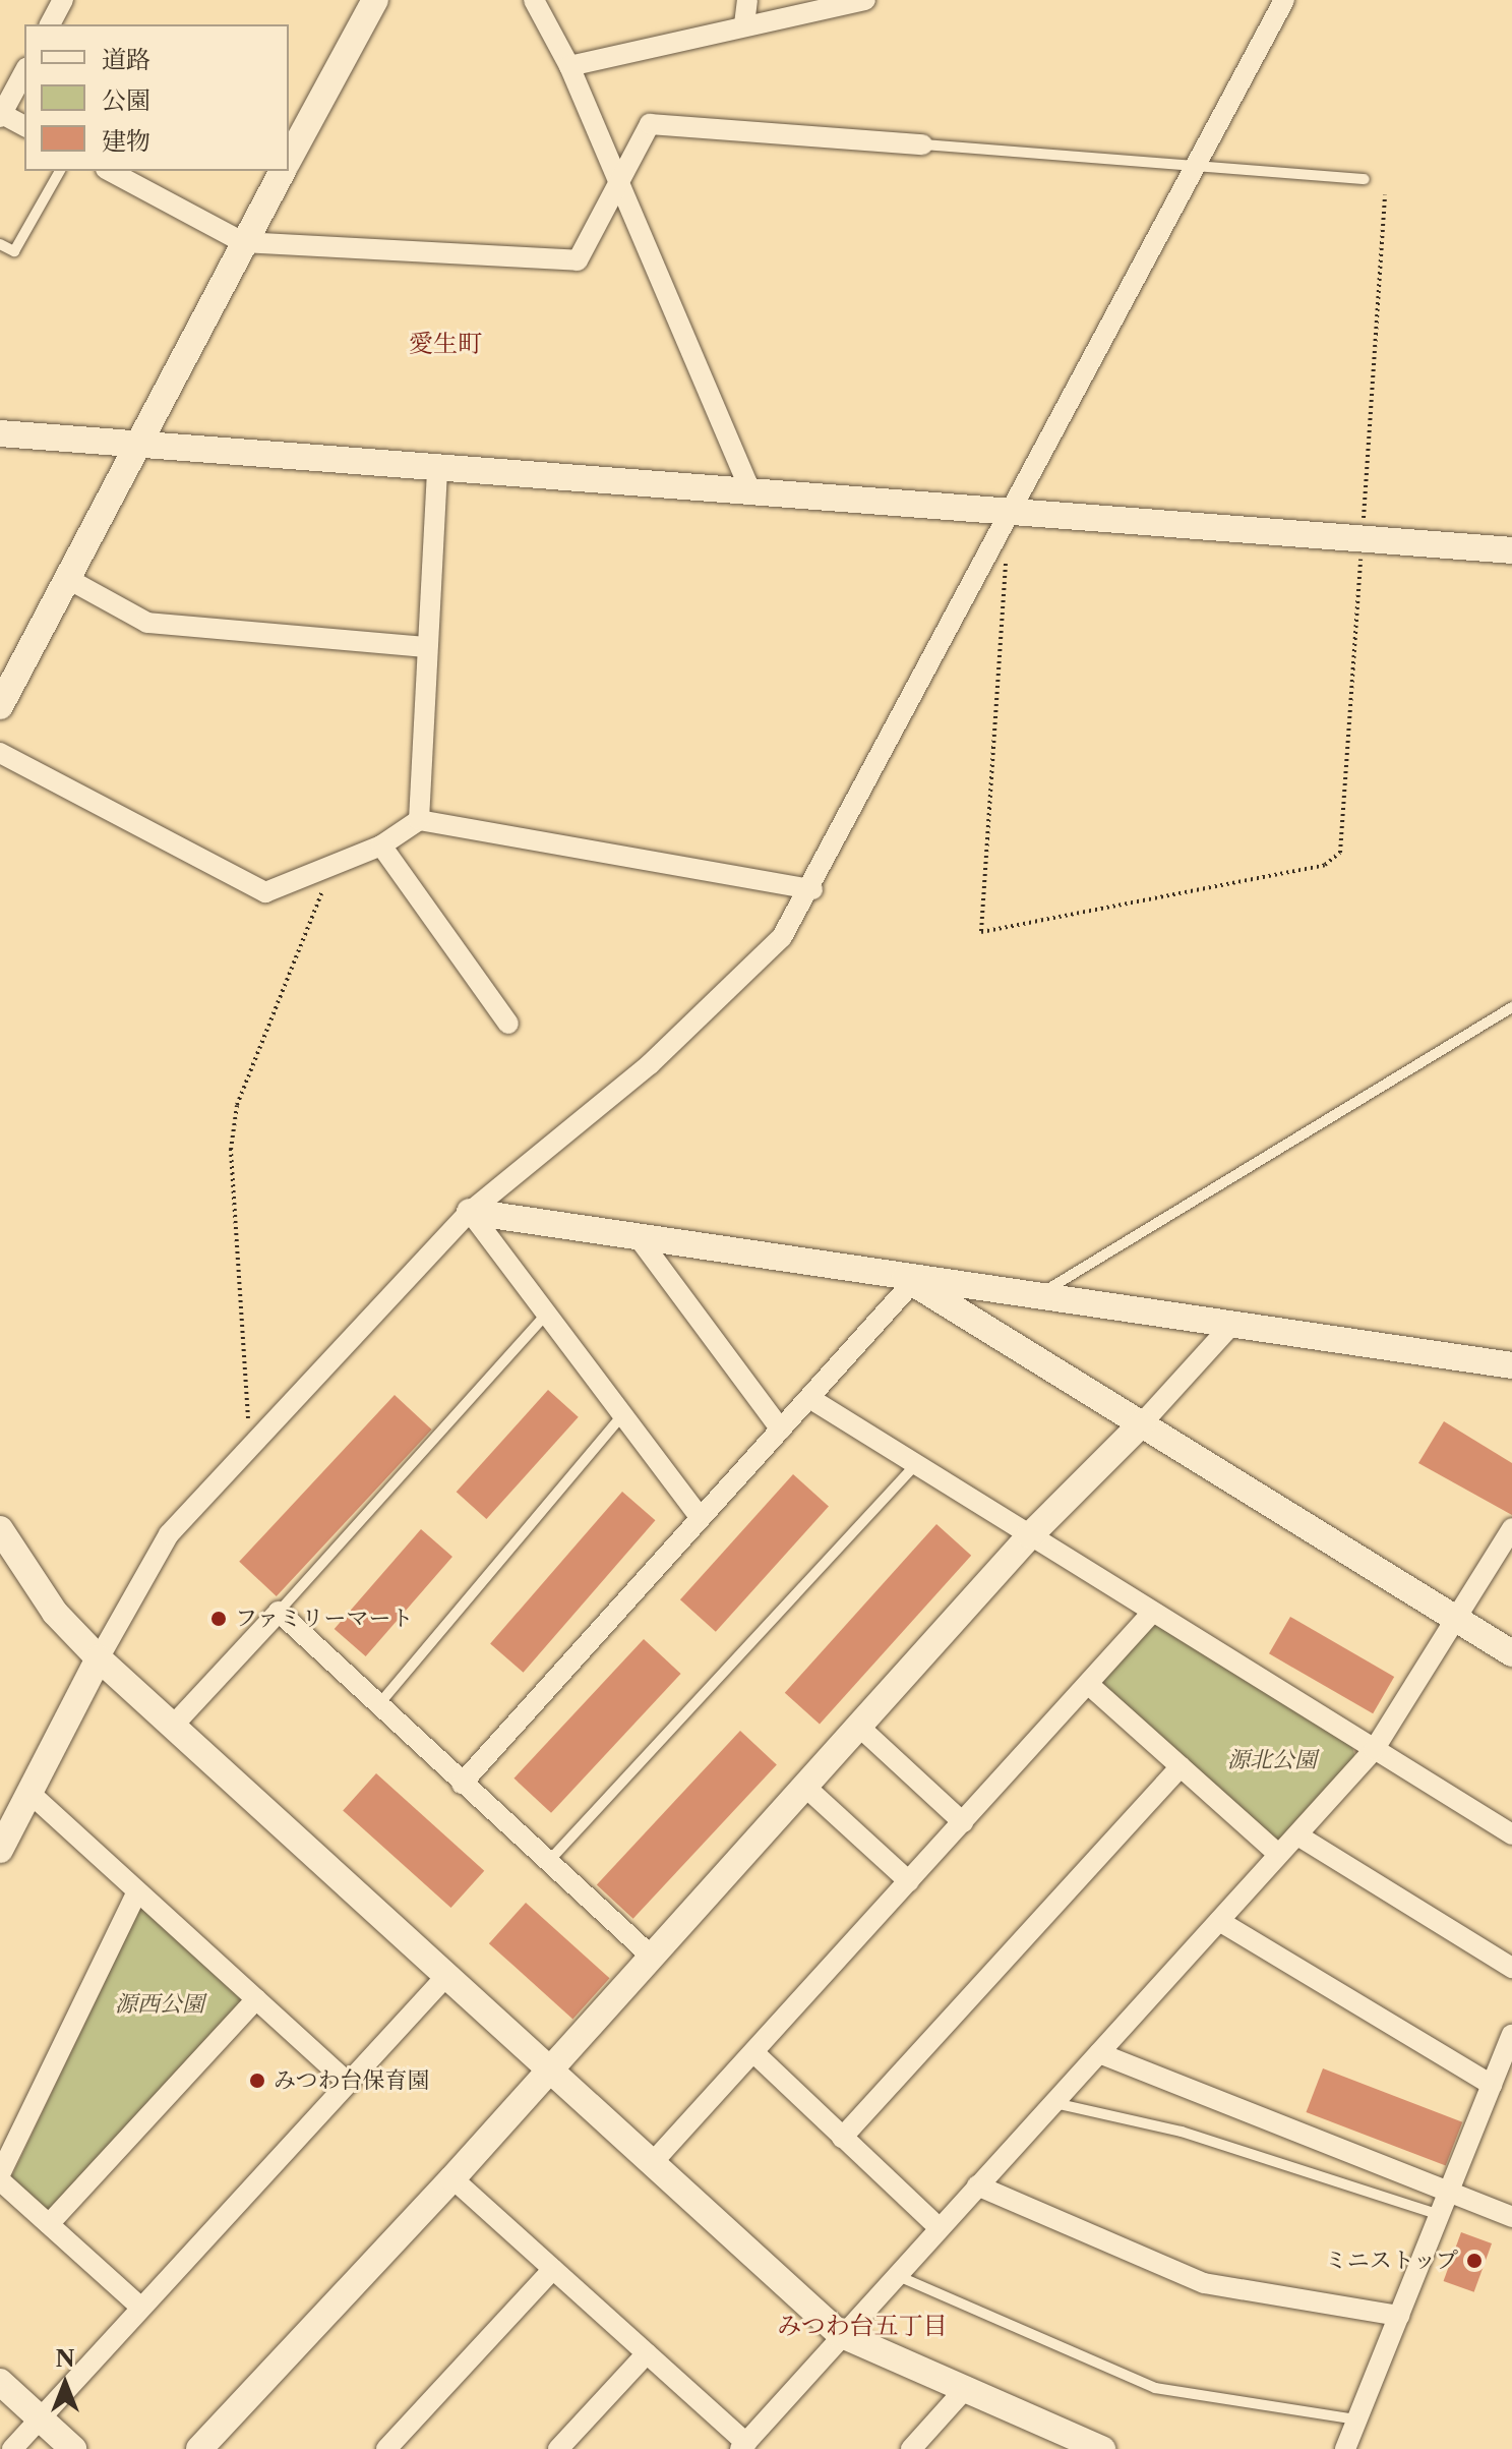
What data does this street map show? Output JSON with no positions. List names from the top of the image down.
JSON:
{
  "districts": ["愛生町", "みつわ台五丁目"],
  "parks": ["源北公園", "源西公園"],
  "places": ["ファミリーマート", "みつわ台保育園", "ミニストップ"],
  "legend": ["道路", "公園", "建物"],
  "north": "top"
}
